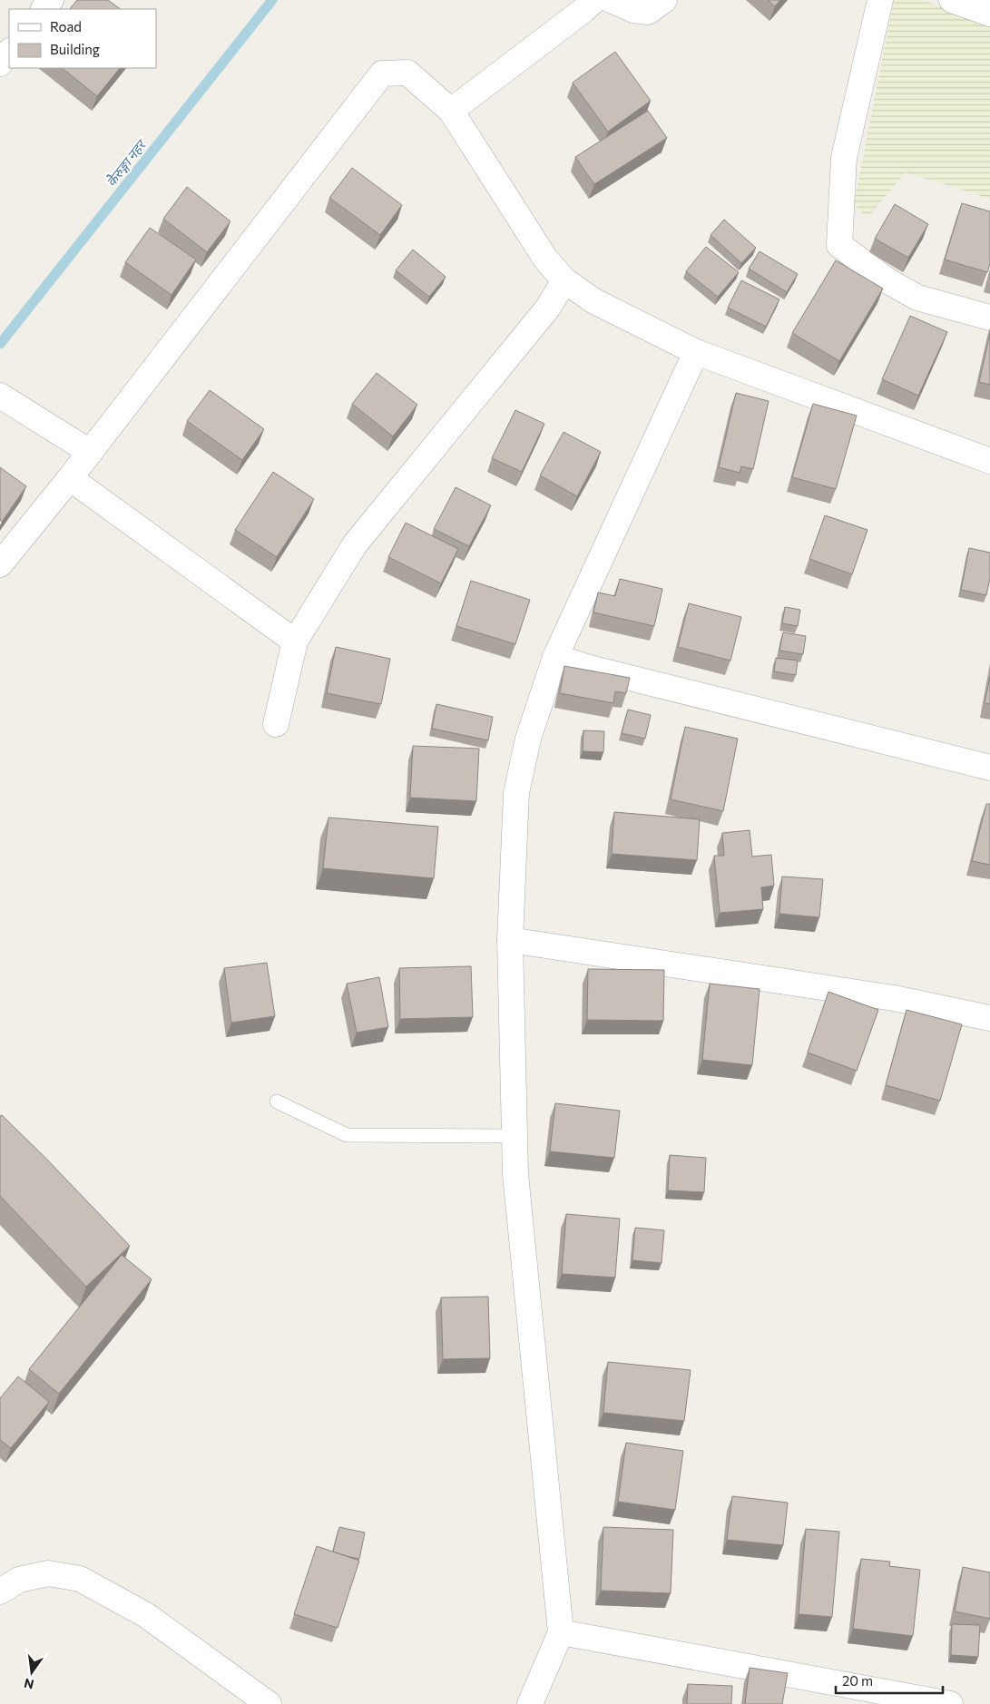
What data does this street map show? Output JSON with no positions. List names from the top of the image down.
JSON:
{
  "water": ["केेरुङ्गा नहर"],
  "legend": ["Road", "Building"],
  "scale_bar": "20 m",
  "north": "bottom"
}
